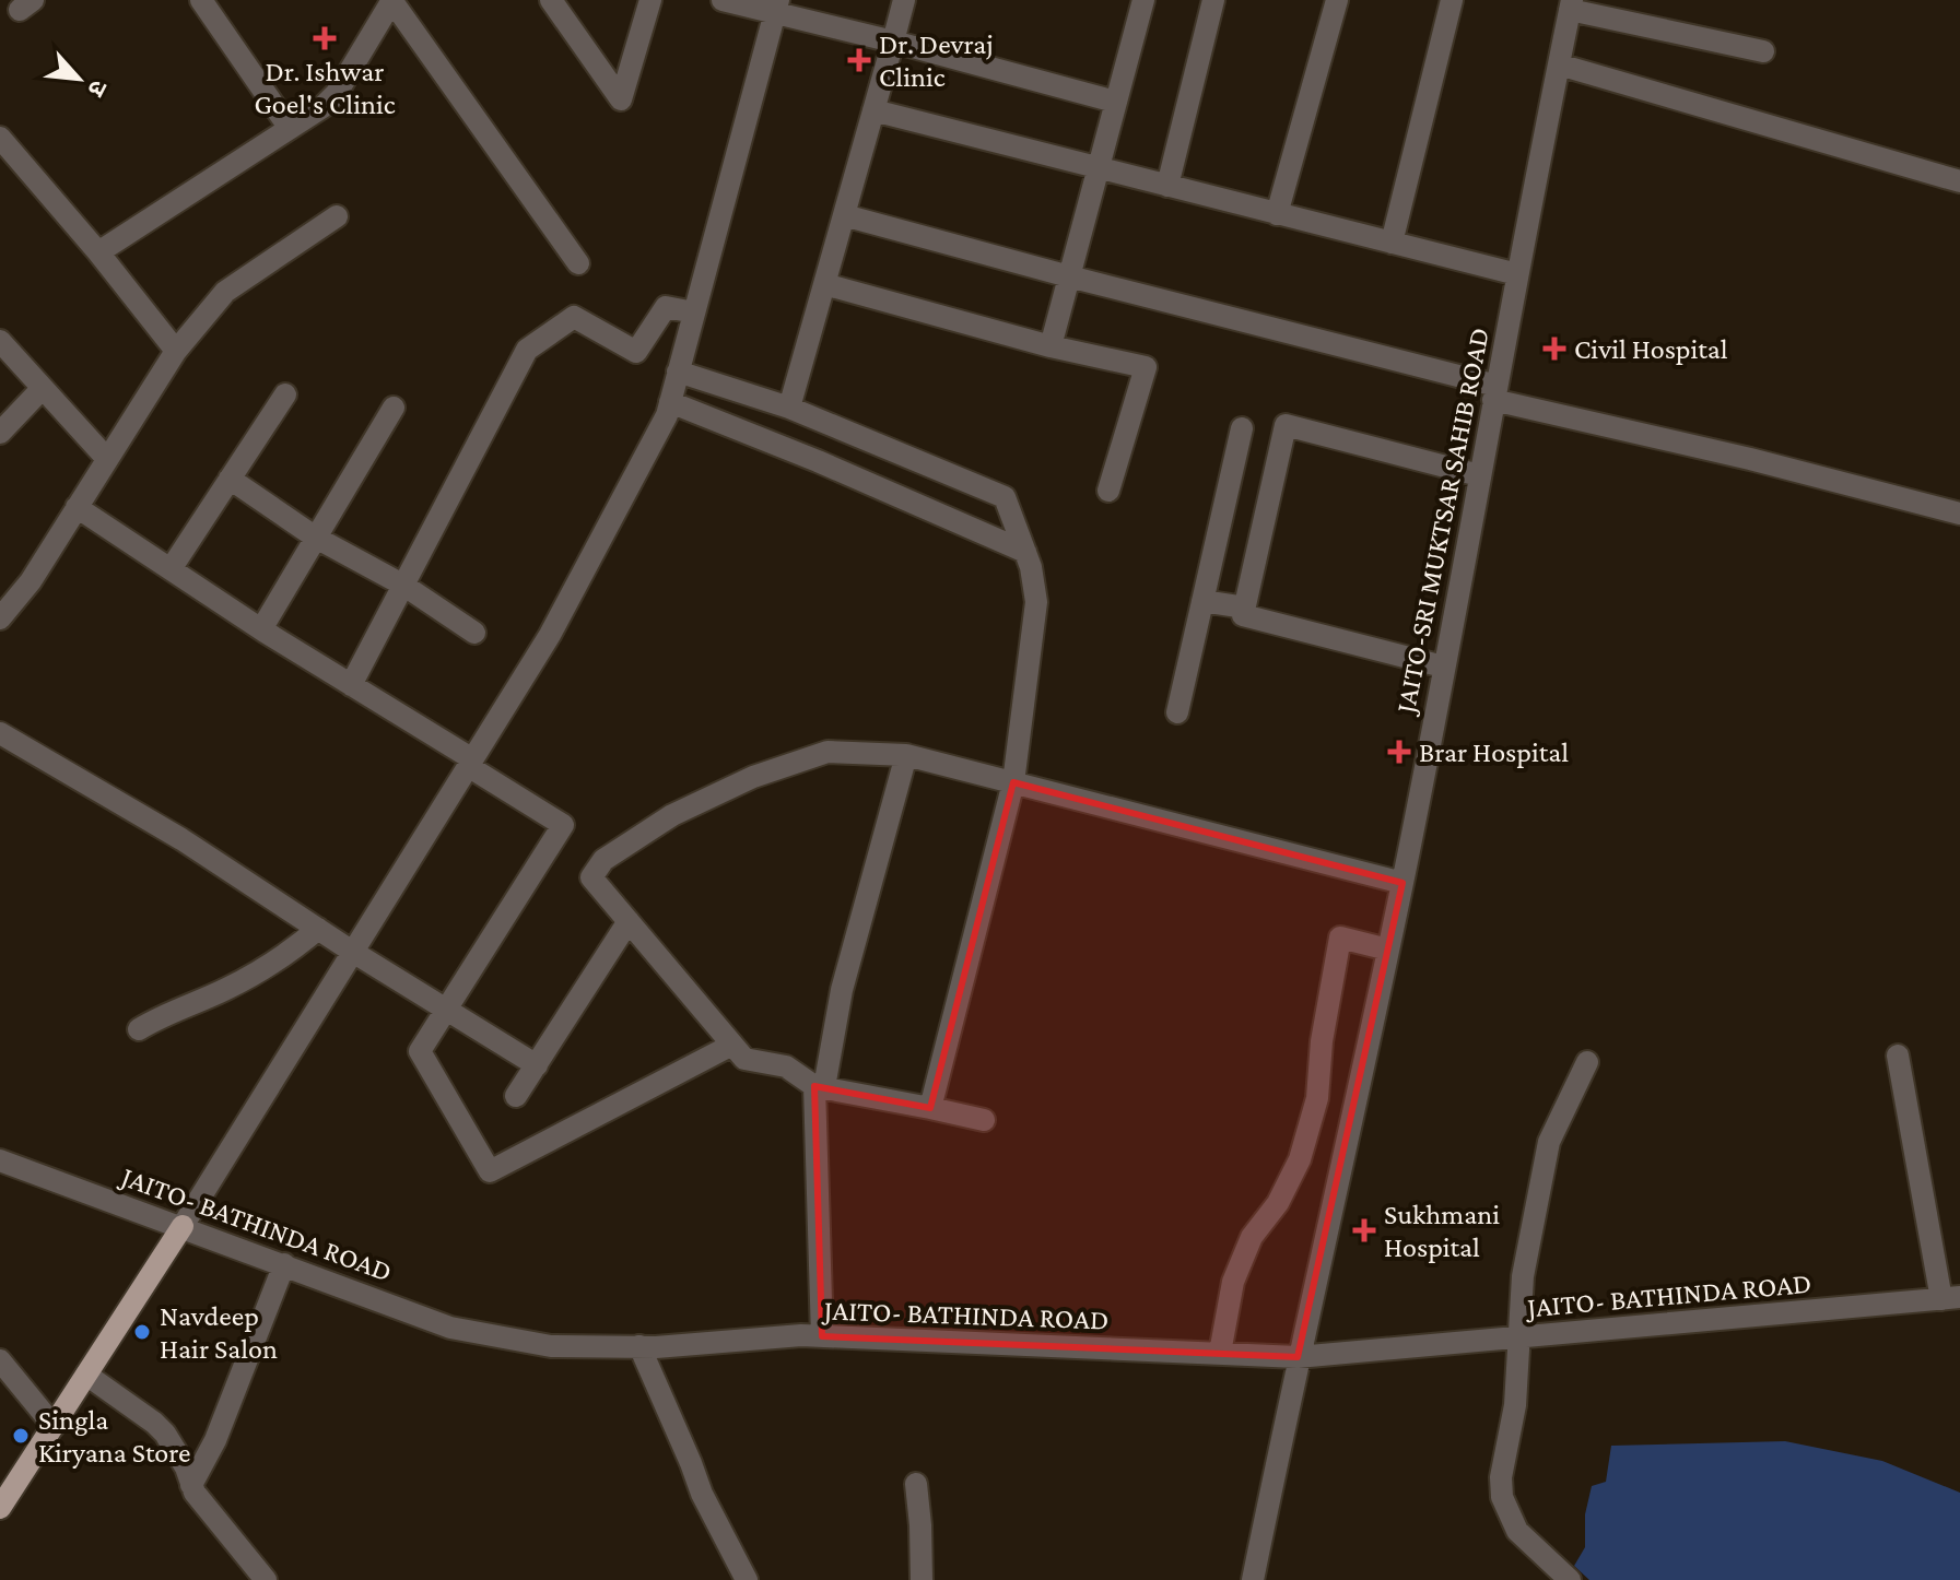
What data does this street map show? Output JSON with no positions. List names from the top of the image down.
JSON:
{
  "streets": {
    "street": ["JAITO-SRI MUKTSAR SAHIB ROAD", "JAITO- BATHINDA ROAD"]
  },
  "crossings": [
    ["JAITO-SRI MUKTSAR SAHIB ROAD", "JAITO- BATHINDA ROAD"]
  ],
  "places": {
    "health": [
      "Dr. Ishwar Goel's Clinic",
      "Dr. Devraj Clinic",
      "Civil Hospital",
      "Brar Hospital",
      "Sukhmani Hospital"
    ],
    "other": ["Navdeep Hair Salon", "Singla Kiryana Store"]
  },
  "north": "bottom right"
}
